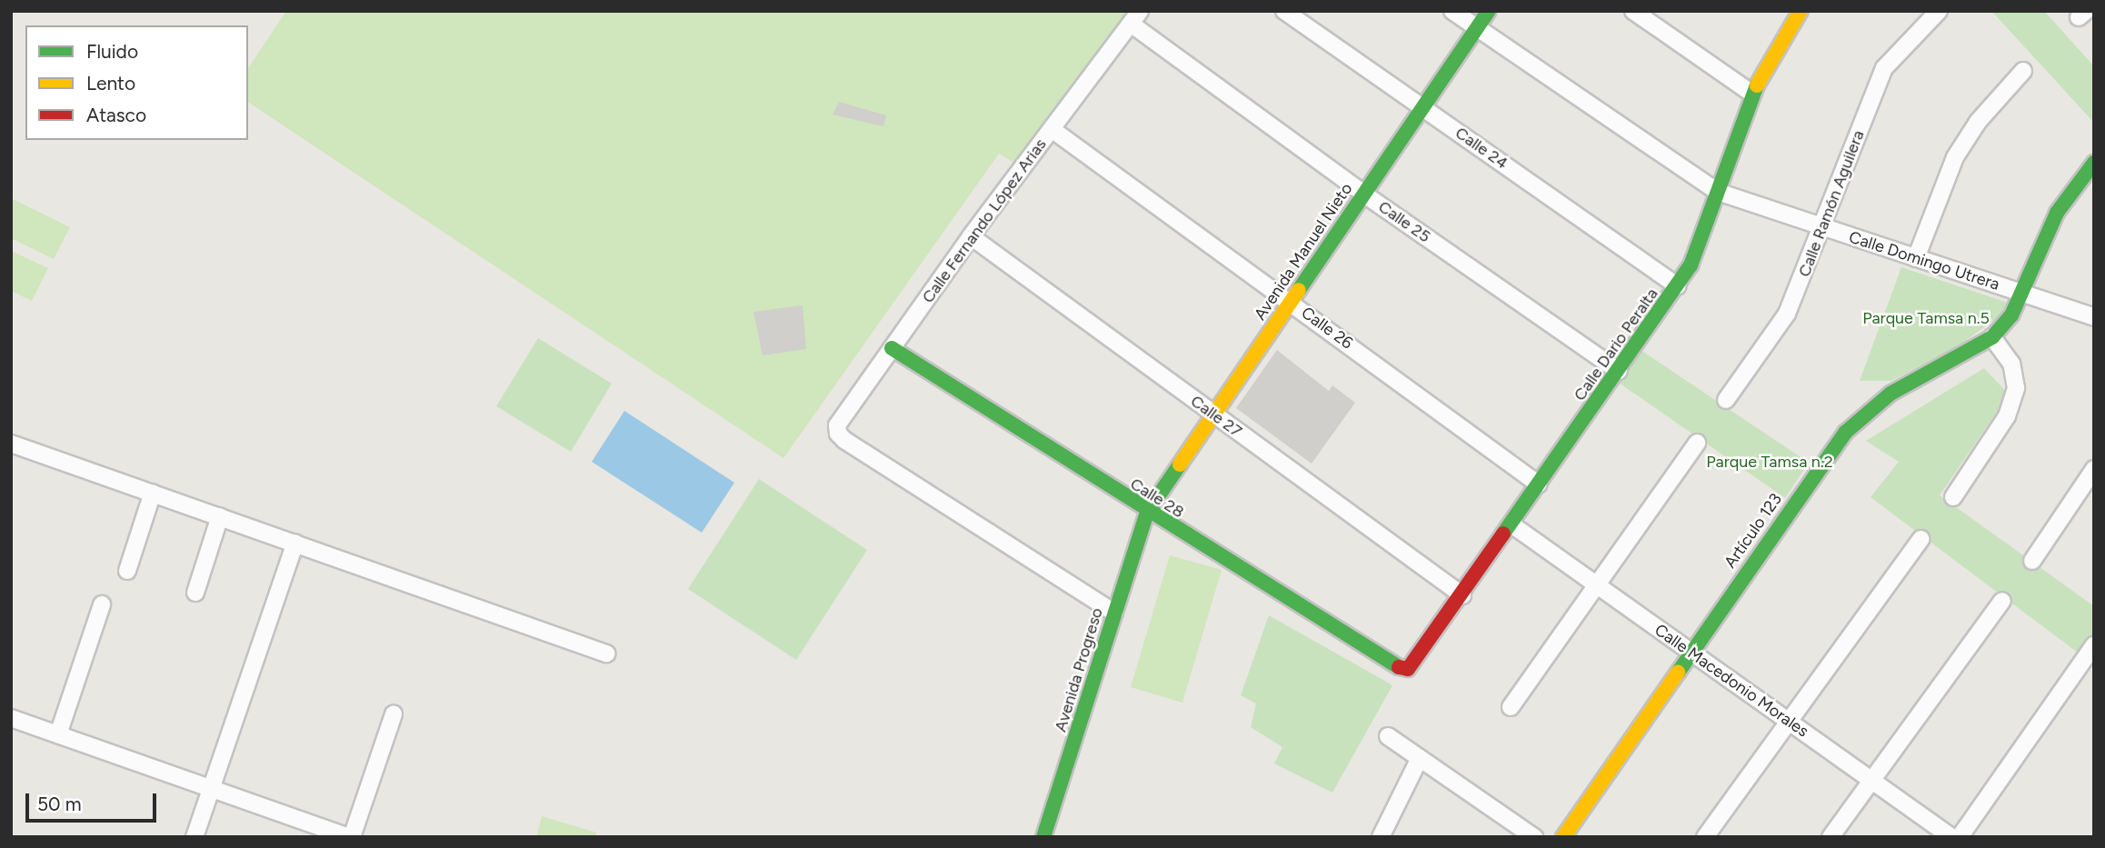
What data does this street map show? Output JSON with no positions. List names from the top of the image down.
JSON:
{
  "streets": {
    "street": [
      "Calle 24",
      "Calle Ramón Aguilera",
      "Calle Fernando López Arias",
      "Calle 25",
      "Avenida Manuel Nieto",
      "Calle Domingo Utrera",
      "Calle 26",
      "Calle Dario Peralta",
      "Calle 27",
      "Calle 28",
      "Artículo 123",
      "Avenida Progreso",
      "Calle Macedonio Morales"
    ]
  },
  "crossings": [
    ["Calle 24", "Avenida Manuel Nieto"],
    ["Calle 24", "Calle Dario Peralta"],
    ["Calle Ramón Aguilera", "Calle Domingo Utrera"],
    ["Calle Fernando López Arias", "Calle 25"],
    ["Calle Fernando López Arias", "Calle 26"],
    ["Calle Fernando López Arias", "Calle 27"],
    ["Calle Fernando López Arias", "Calle 28"],
    ["Calle Fernando López Arias", "Avenida Progreso"],
    ["Calle 25", "Avenida Manuel Nieto"],
    ["Calle 25", "Calle Dario Peralta"],
    ["Avenida Manuel Nieto", "Calle Domingo Utrera"],
    ["Avenida Manuel Nieto", "Calle 26"],
    ["Avenida Manuel Nieto", "Calle 27"],
    ["Avenida Manuel Nieto", "Calle 28"],
    ["Avenida Manuel Nieto", "Avenida Progreso"],
    ["Calle Domingo Utrera", "Calle Dario Peralta"],
    ["Calle Domingo Utrera", "Artículo 123"],
    ["Calle 26", "Calle Dario Peralta"],
    ["Calle Dario Peralta", "Calle 27"],
    ["Calle Dario Peralta", "Calle 28"],
    ["Calle Dario Peralta", "Calle Macedonio Morales"],
    ["Calle 28", "Avenida Progreso"],
    ["Artículo 123", "Calle Macedonio Morales"]
  ],
  "parks": ["Parque Tamsa n.5", "Parque Tamsa n.2"],
  "legend": ["Fluido", "Lento", "Atasco"],
  "scale_bar": "50 m"
}
